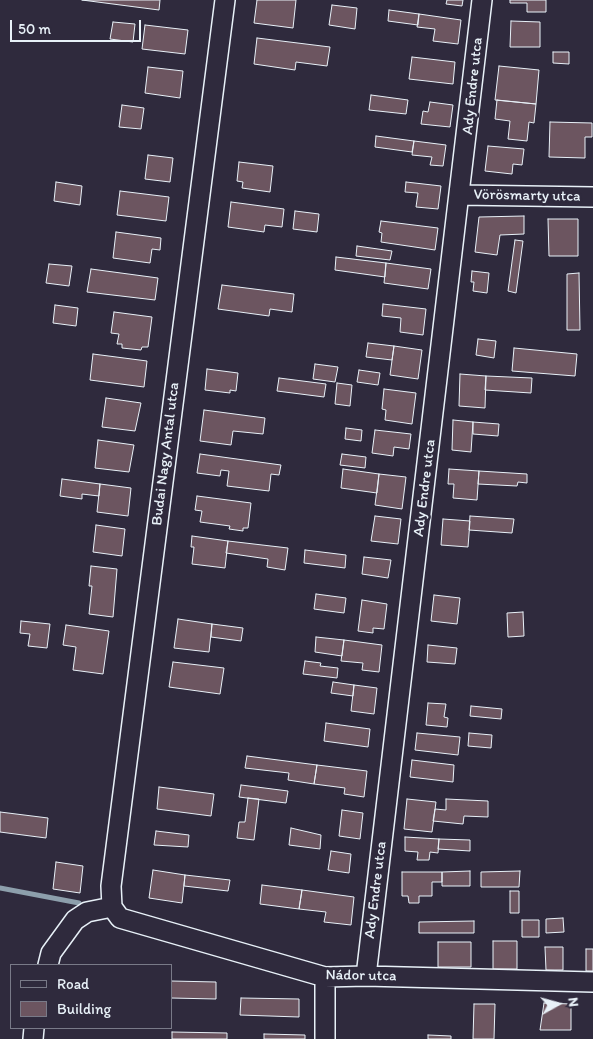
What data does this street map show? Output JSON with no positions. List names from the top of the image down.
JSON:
{
  "streets": {
    "street": [
      "Ady Endre utca",
      "Vörösmarty utca",
      "Budai Nagy Antal utca",
      "Nádor utca"
    ]
  },
  "crossings": [
    ["Ady Endre utca", "Vörösmarty utca"],
    ["Ady Endre utca", "Nádor utca"],
    ["Budai Nagy Antal utca", "Nádor utca"]
  ],
  "legend": ["Road", "Building"],
  "scale_bar": "50 m",
  "north": "right"
}
